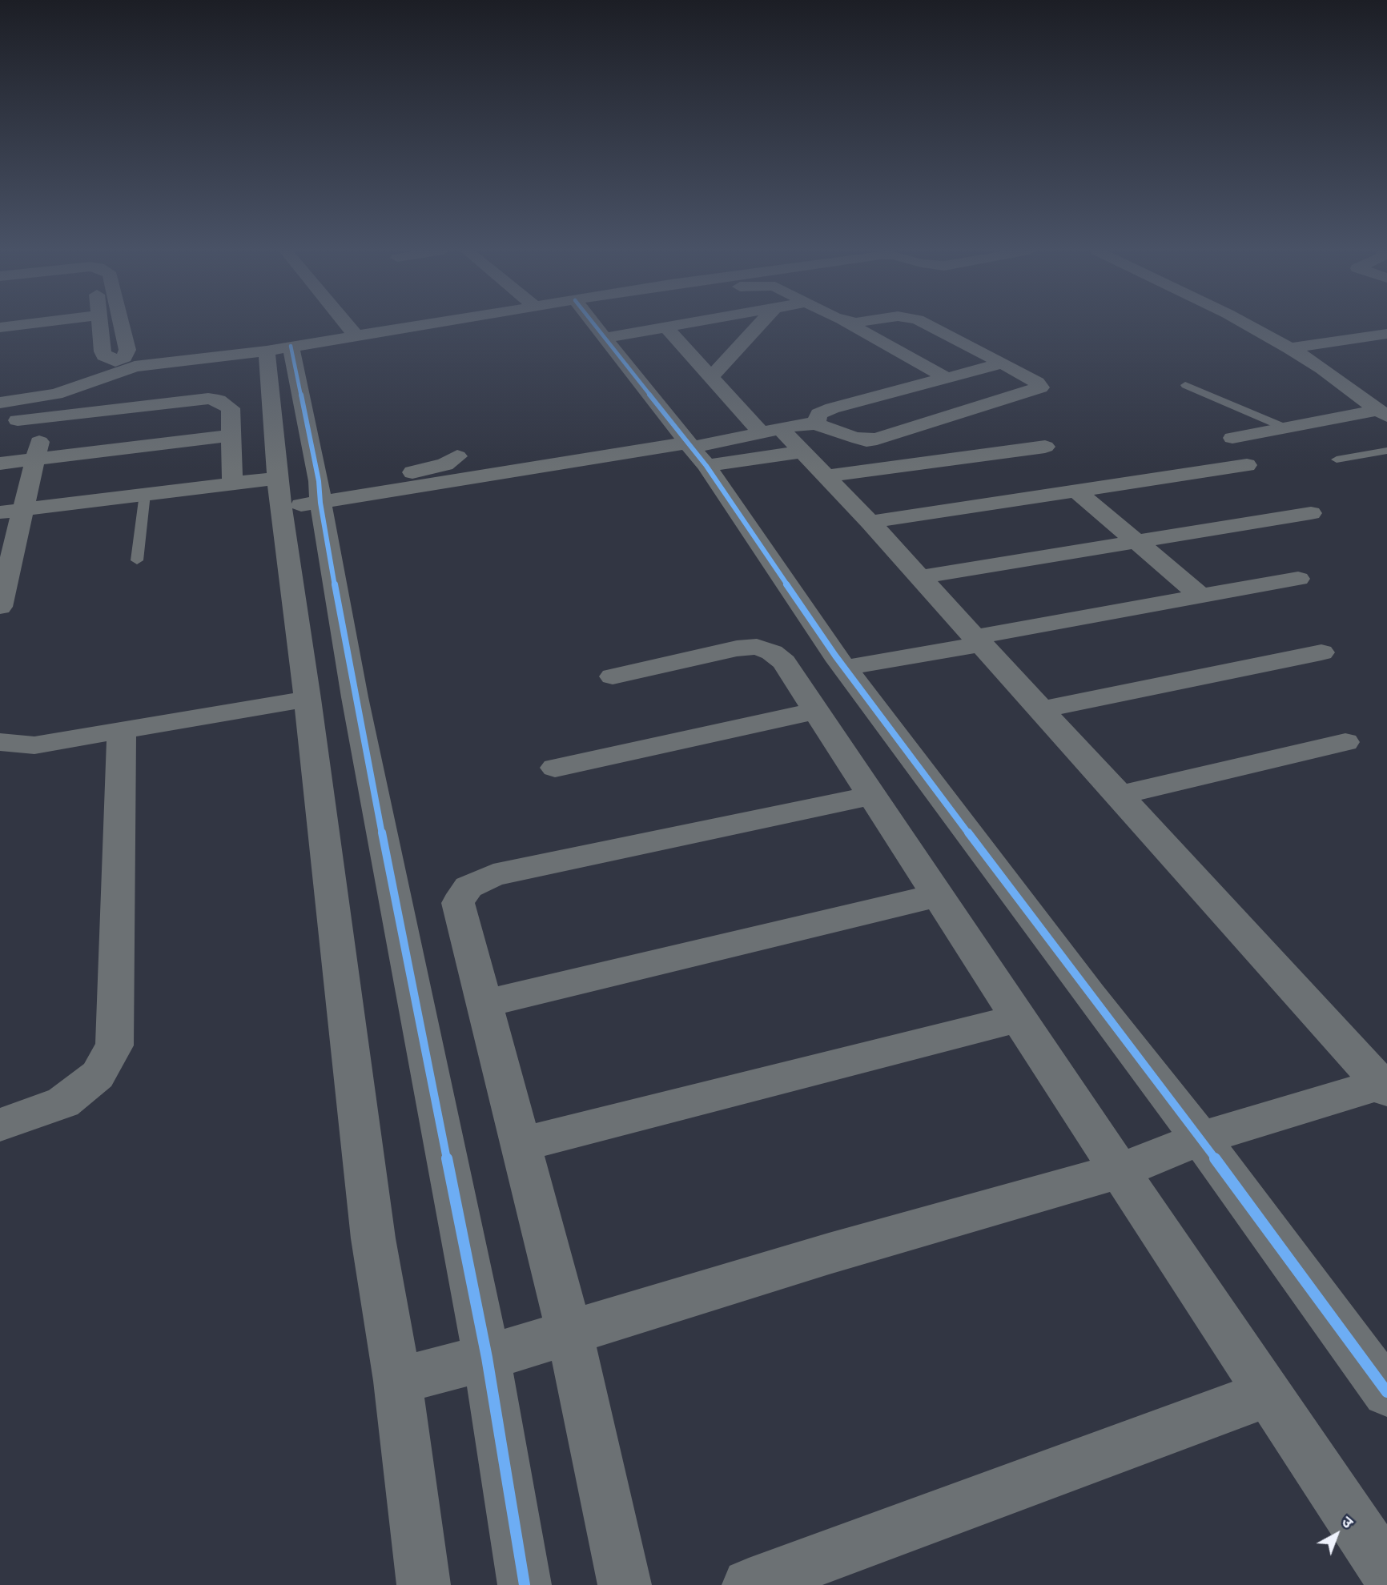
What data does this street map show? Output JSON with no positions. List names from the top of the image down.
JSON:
{
  "north": "top right"
}
